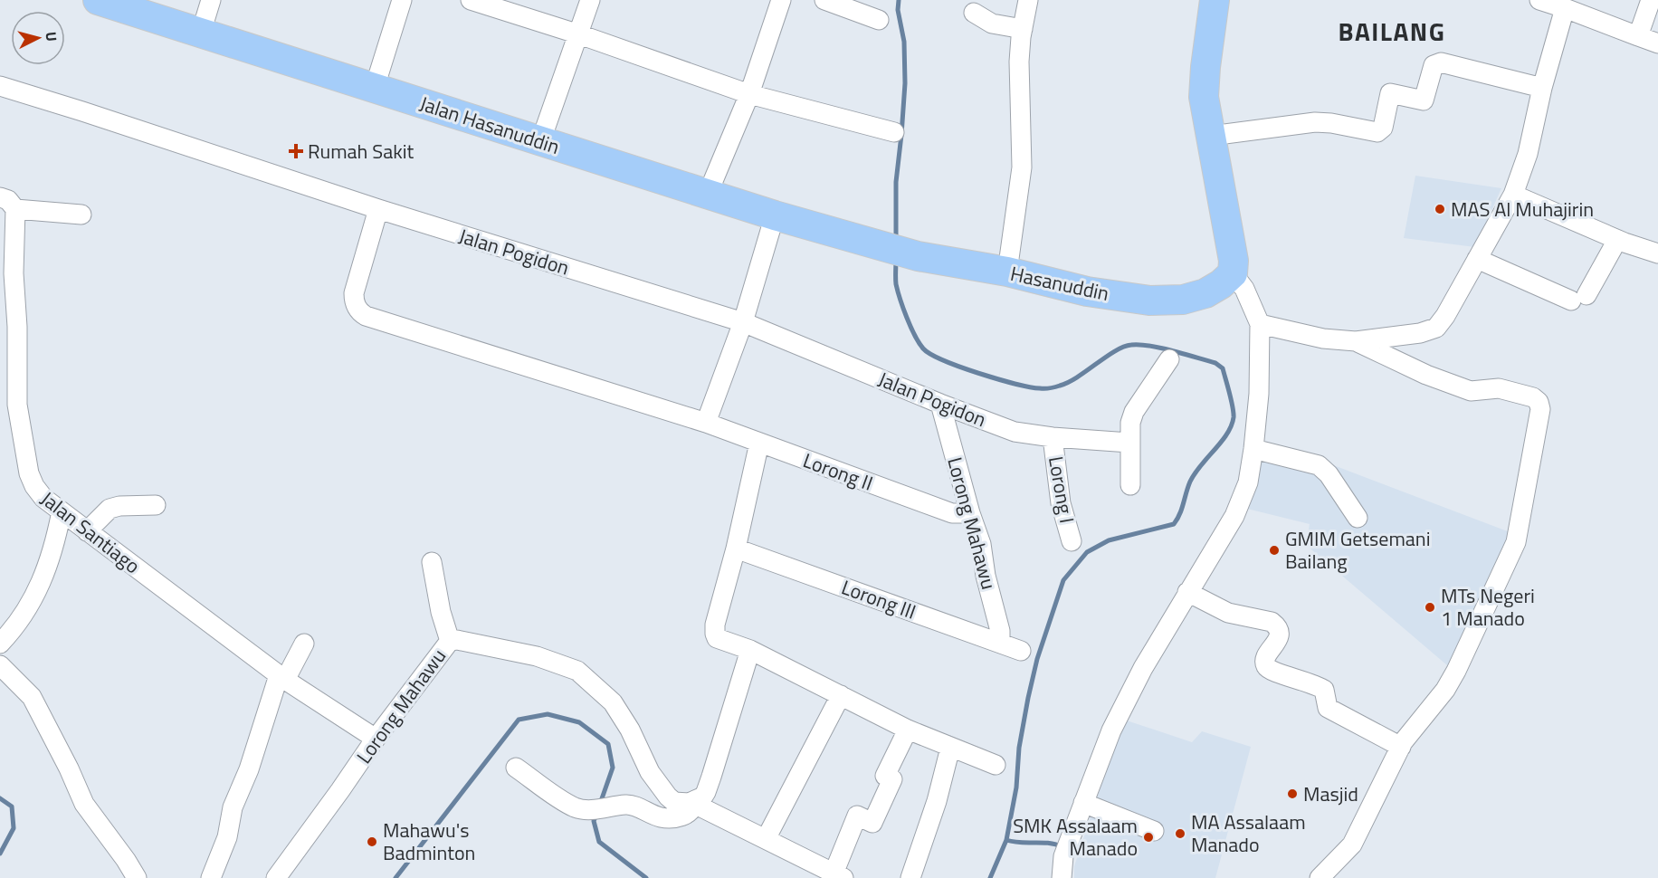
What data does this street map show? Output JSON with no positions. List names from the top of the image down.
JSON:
{
  "streets": {
    "highway": ["Jalan Hasanuddin", "Hasanuddin"],
    "street": [
      "Jalan Pogidon",
      "Lorong II",
      "Lorong I",
      "Lorong Mahawu",
      "Jalan Santiago",
      "Lorong III"
    ]
  },
  "crossings": [
    ["Jalan Hasanuddin", "Hasanuddin"],
    ["Jalan Pogidon", "Lorong II"],
    ["Jalan Pogidon", "Lorong I"],
    ["Jalan Pogidon", "Lorong Mahawu"],
    ["Lorong II", "Lorong Mahawu"],
    ["Lorong Mahawu", "Jalan Santiago"],
    ["Lorong Mahawu", "Lorong III"]
  ],
  "districts": ["BAILANG"],
  "places": {
    "health": ["Rumah Sakit"],
    "other": [
      "MAS Al Muhajirin",
      "GMIM Getsemani Bailang",
      "MTs Negeri 1 Manado",
      "Masjid",
      "MA Assalaam Manado",
      "SMK Assalaam Manado",
      "Mahawu's Badminton"
    ]
  },
  "north": "right"
}
